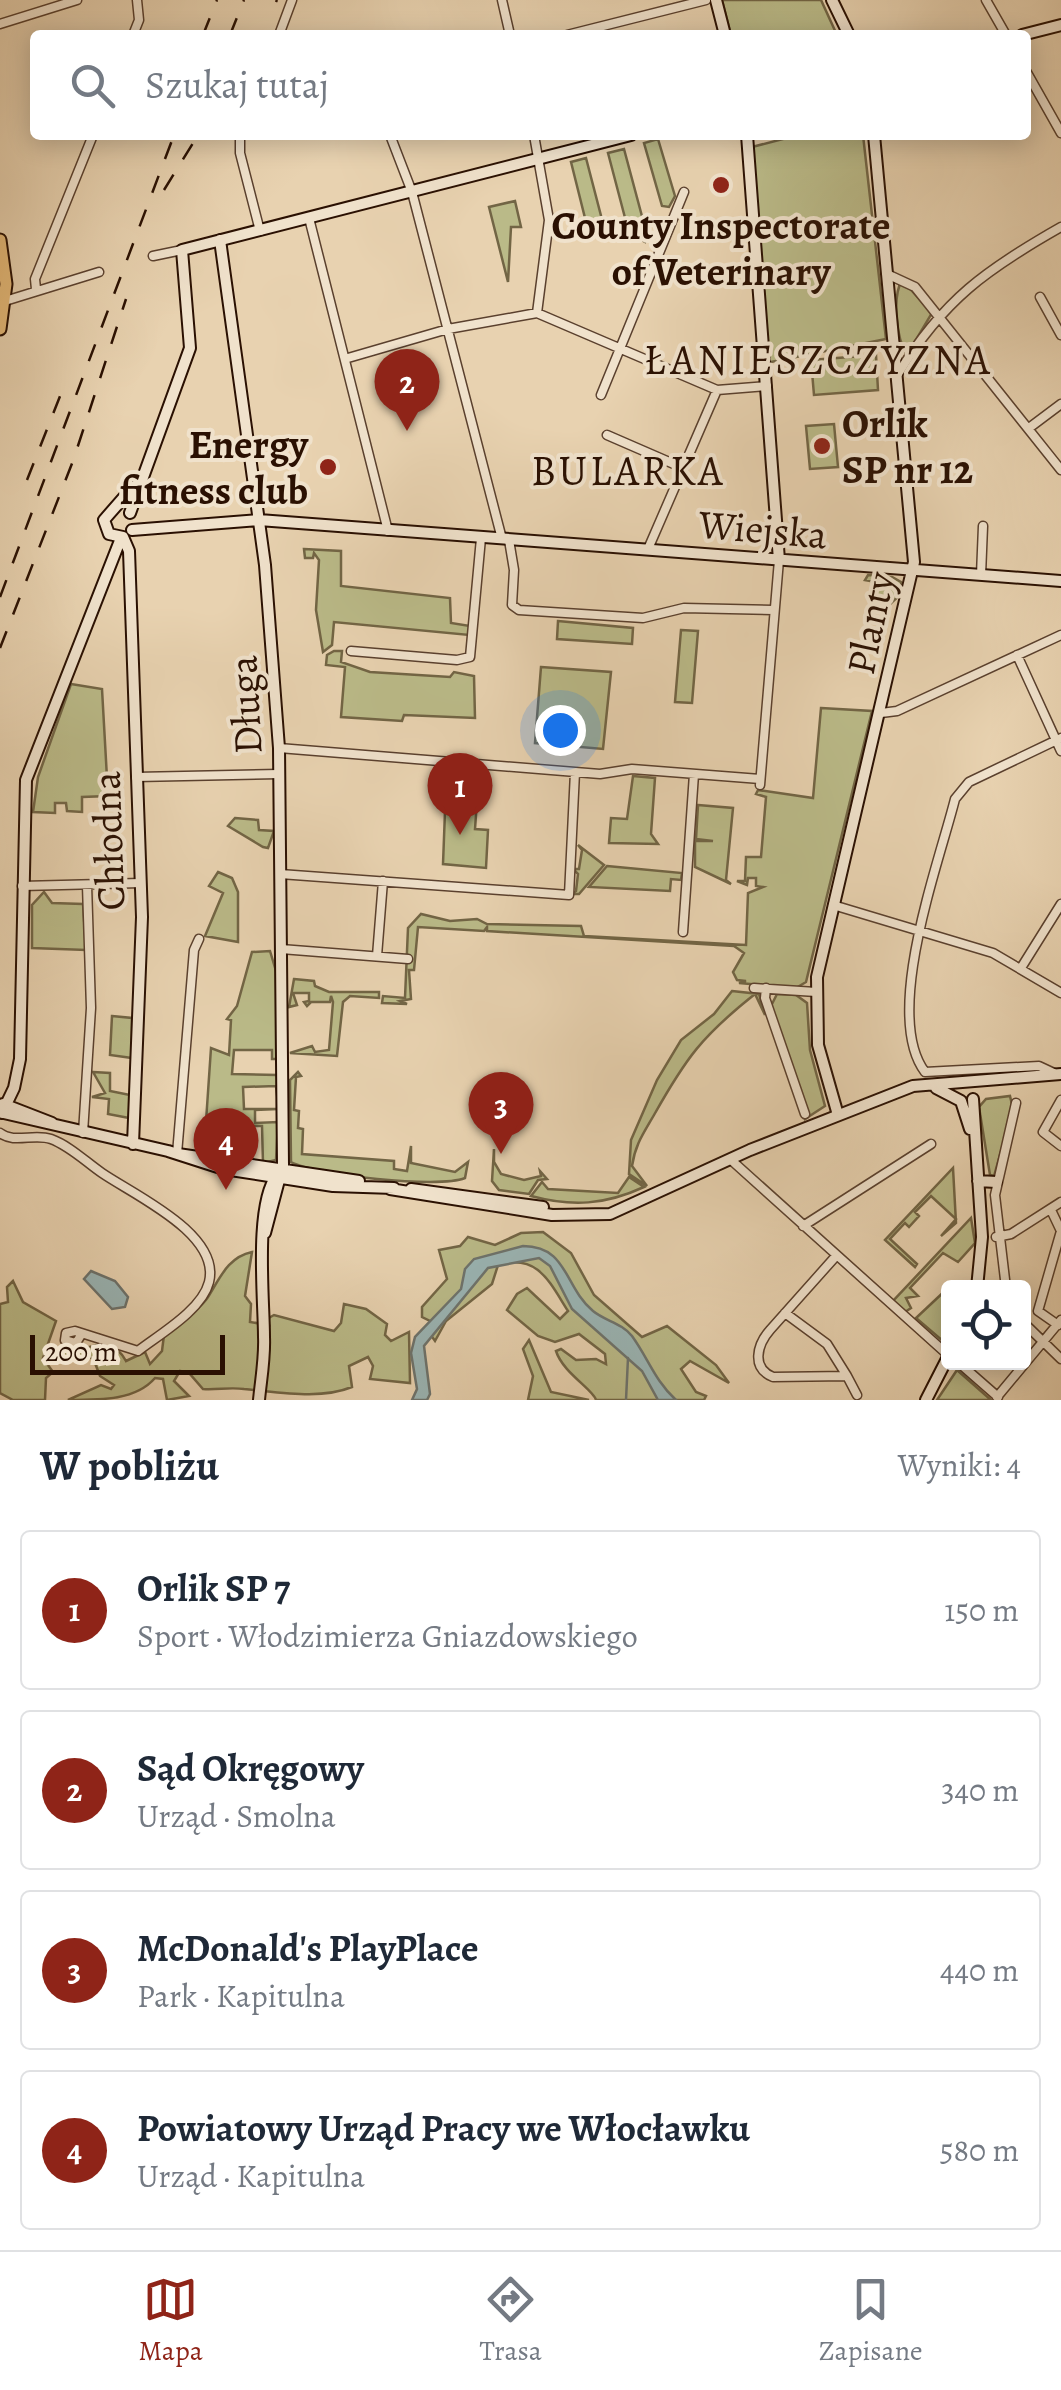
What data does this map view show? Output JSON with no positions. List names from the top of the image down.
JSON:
{
  "streets": {
    "street": [
      "Wiejska",
      "Planty",
      "Długa",
      "Chłodna"
    ]
  },
  "crossings": [
    ["Wiejska", "Planty"],
    ["Wiejska", "Długa"],
    ["Wiejska", "Chłodna"]
  ],
  "districts": ["ŁANIESZCZYZNA", "BULARKA"],
  "places": ["County Inspectorate of Veterinary", "Orlik SP nr 12", "Energy fitness club"],
  "scale_bar": "200 m",
  "page": {
    "search": "Szukaj tutaj",
    "pins": [
      "2",
      "1",
      "3",
      "4"
    ],
    "scale": "200 m",
    "heading": ["W pobliżu", "Wyniki: 4"],
    "list": [
      {
        "mark": "1",
        "name": "Orlik SP 7",
        "note": "Sport · Włodzimierza Gniazdowskiego",
        "value": "150 m"
      },
      {
        "mark": "2",
        "name": "Sąd Okręgowy",
        "note": "Urząd · Smolna",
        "value": "340 m"
      },
      {
        "mark": "3",
        "name": "McDonald's PlayPlace",
        "note": "Park · Kapitulna",
        "value": "440 m"
      },
      {
        "mark": "4",
        "name": "Powiatowy Urząd Pracy we Włocławku",
        "note": "Urząd · Kapitulna",
        "value": "580 m"
      }
    ],
    "nav": ["Mapa", "Trasa", "Zapisane"]
  }
}
